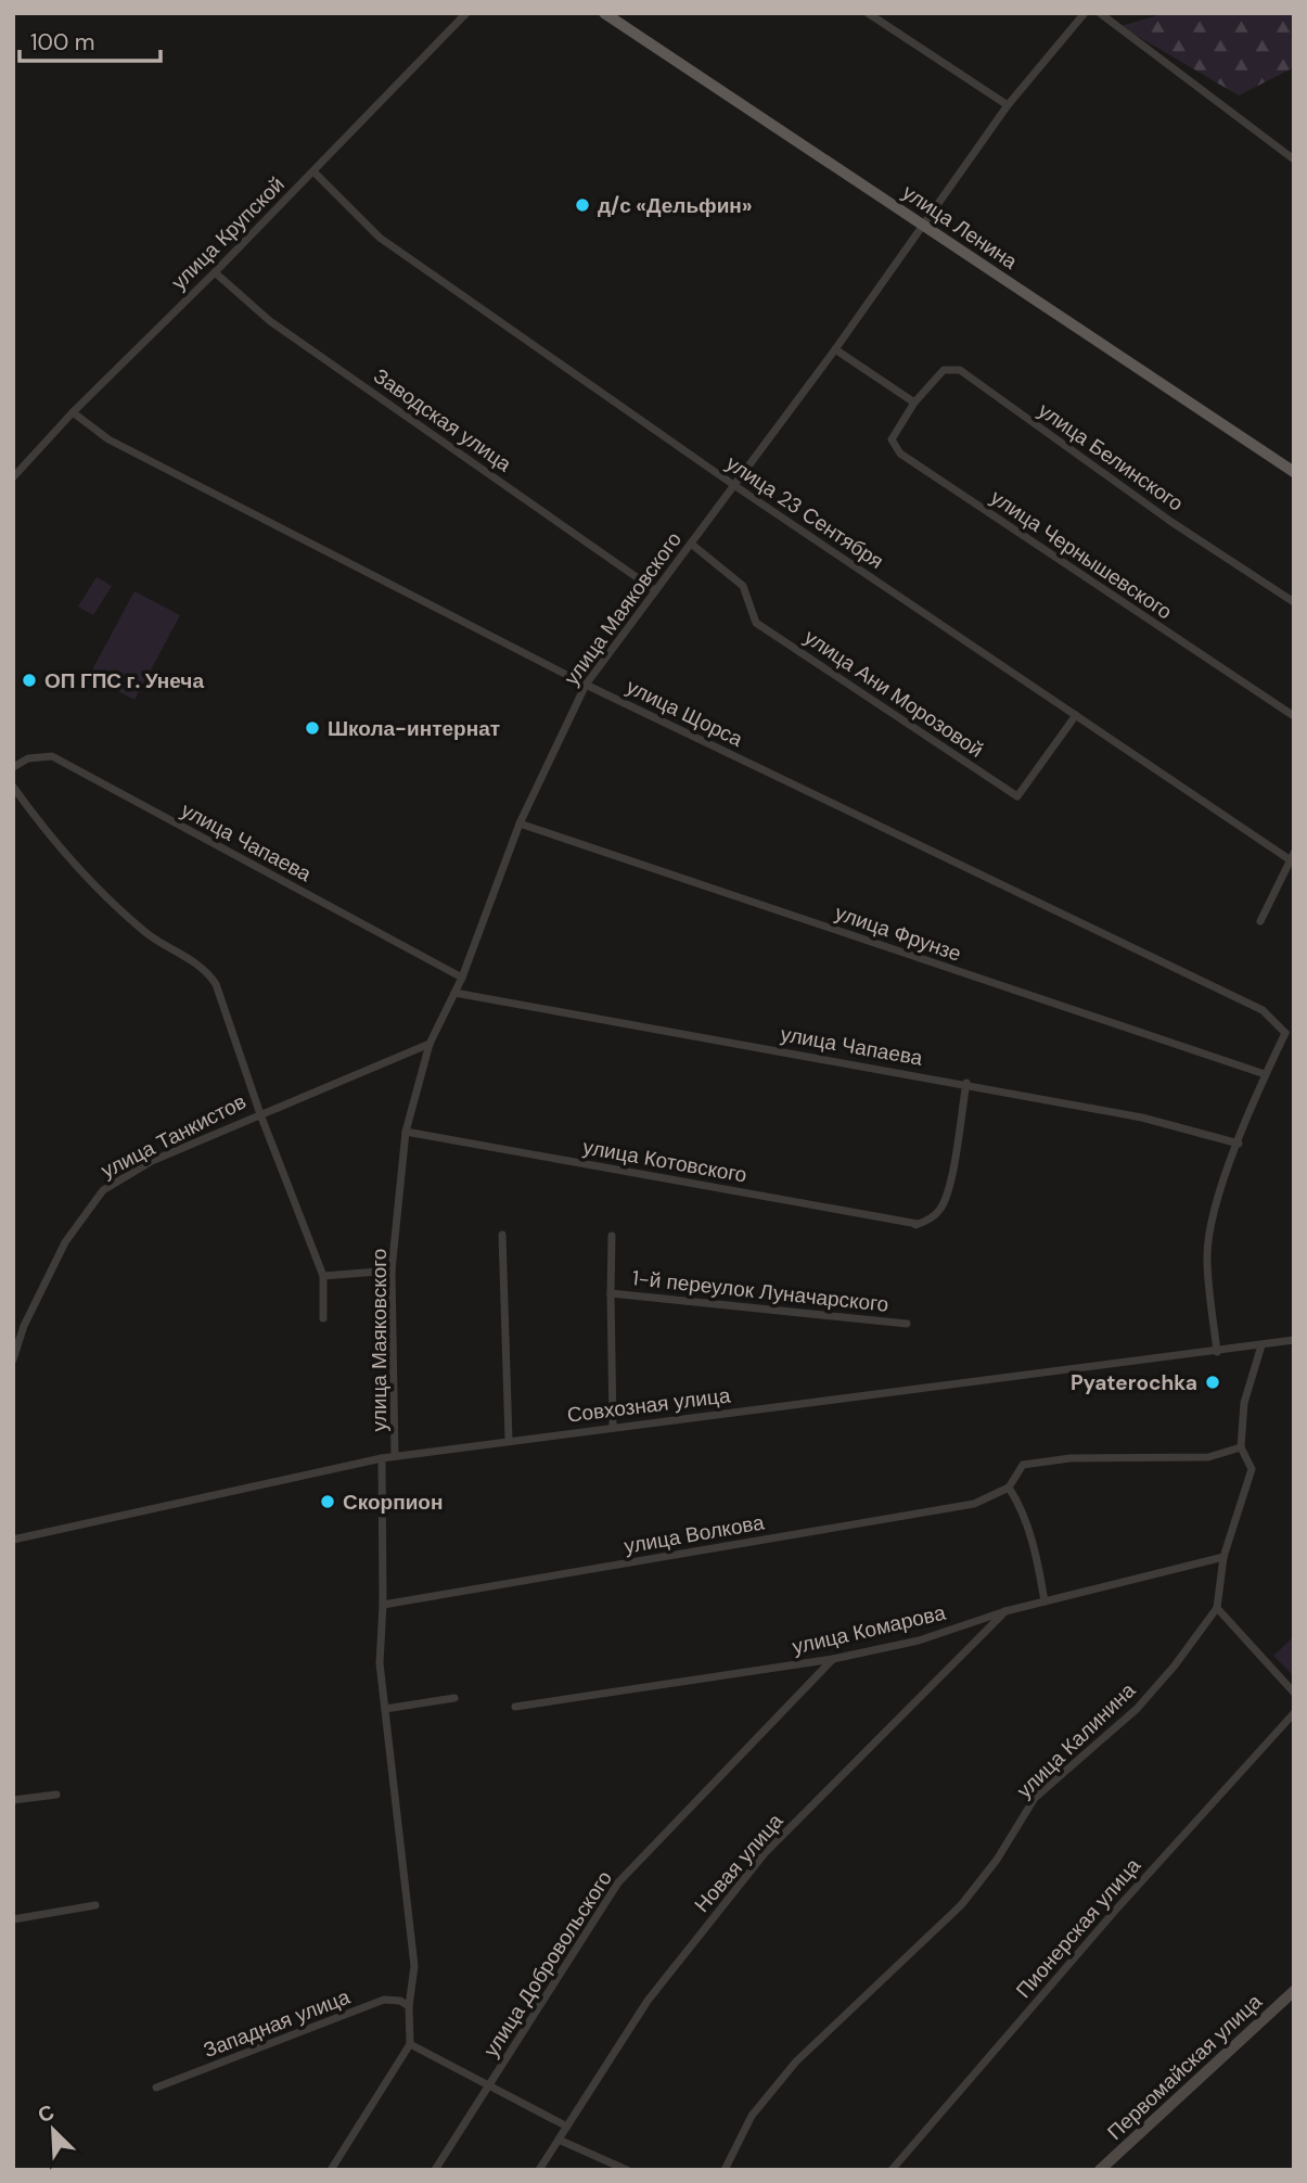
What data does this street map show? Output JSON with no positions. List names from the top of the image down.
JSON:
{
  "streets": {
    "main road": ["улица Ленина"],
    "street": [
      "улица Крупской",
      "Заводская улица",
      "улица Белинского",
      "улица 23 Сентября",
      "улица Чернышевского",
      "улица Маяковского",
      "улица Ани Морозовой",
      "улица Щорса",
      "улица Чапаева",
      "улица Фрунзе",
      "улица Танкистов",
      "улица Котовского",
      "1-й переулок Луначарского",
      "Совхозная улица",
      "улица Волкова",
      "улица Комарова",
      "улица Калинина",
      "Новая улица",
      "Пионерская улица",
      "улица Добровольского",
      "Западная улица",
      "Первомайская улица"
    ]
  },
  "crossings": [
    ["улица Ленина", "улица Маяковского"],
    ["улица Крупской", "Заводская улица"],
    ["улица Крупской", "улица 23 Сентября"],
    ["улица Крупской", "улица Щорса"],
    ["Заводская улица", "улица Маяковского"],
    ["улица Белинского", "улица Чернышевского"],
    ["улица 23 Сентября", "улица Маяковского"],
    ["улица 23 Сентября", "улица Ани Морозовой"],
    ["улица Маяковского", "улица Ани Морозовой"],
    ["улица Маяковского", "улица Щорса"],
    ["улица Маяковского", "улица Чапаева"],
    ["улица Маяковского", "улица Фрунзе"],
    ["улица Маяковского", "улица Котовского"],
    ["улица Маяковского", "Совхозная улица"],
    ["улица Маяковского", "улица Волкова"],
    ["улица Маяковского", "Западная улица"],
    ["улица Чапаева", "улица Котовского"],
    ["1-й переулок Луначарского", "Совхозная улица"],
    ["Совхозная улица", "улица Калинина"],
    ["улица Волкова", "улица Калинина"],
    ["улица Комарова", "улица Калинина"],
    ["улица Комарова", "Новая улица"],
    ["улица Комарова", "улица Добровольского"]
  ],
  "places": [
    "д/с «Дельфин»",
    "ОП ГПС г. Унеча",
    "Школа-интернат",
    "Pyaterochka",
    "Скорпион"
  ],
  "scale_bar": "100 m",
  "north": "top left"
}
